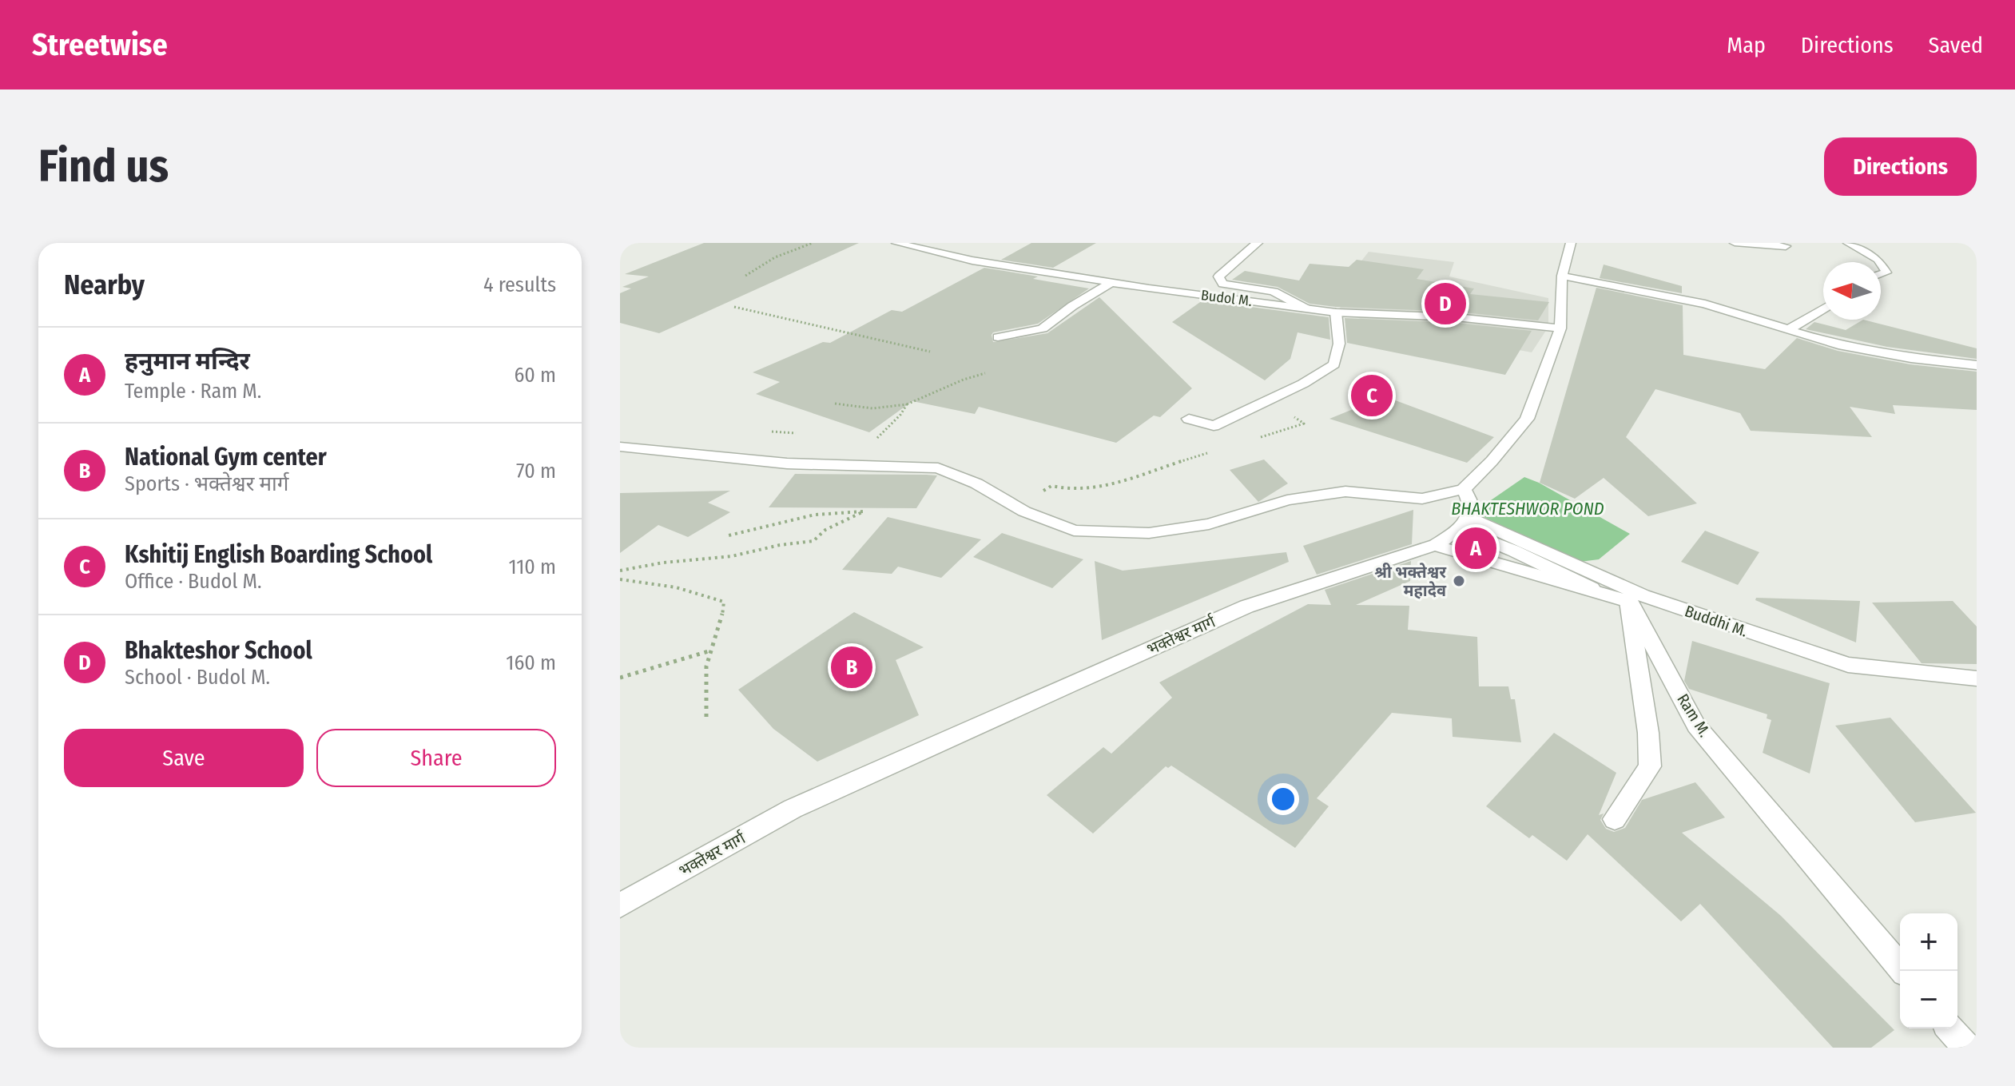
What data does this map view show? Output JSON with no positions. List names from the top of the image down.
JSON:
{
  "streets": {
    "street": [
      "Budol M.",
      "Buddhi M.",
      "भक्तेश्वर मार्ग",
      "Ram M."
    ]
  },
  "crossings": [
    ["Buddhi M.", "भक्तेश्वर मार्ग"]
  ],
  "water": ["BHAKTESHWOR POND"],
  "places": ["श्री भक्तेश्वर महादेव"],
  "north": "left",
  "page": {
    "header": "Streetwise",
    "nav": ["Map", "Directions", "Saved"],
    "buttons": [
      "Directions",
      ["Save", "Share"]
    ],
    "title": "Find us",
    "heading": ["Nearby", "4 results"],
    "pins": [
      "D",
      "C",
      "A",
      "B"
    ],
    "list": [
      {
        "mark": "A",
        "name": "हनुमान मन्दिर",
        "note": "Temple · Ram M.",
        "value": "60 m"
      },
      {
        "mark": "B",
        "name": "National Gym center",
        "note": "Sports · भक्तेश्वर मार्ग",
        "value": "70 m"
      },
      {
        "mark": "C",
        "name": "Kshitij English Boarding School",
        "note": "Office · Budol M.",
        "value": "110 m"
      },
      {
        "mark": "D",
        "name": "Bhakteshor School",
        "note": "School · Budol M.",
        "value": "160 m"
      }
    ],
    "map_buttons": ["+", "−"]
  }
}
